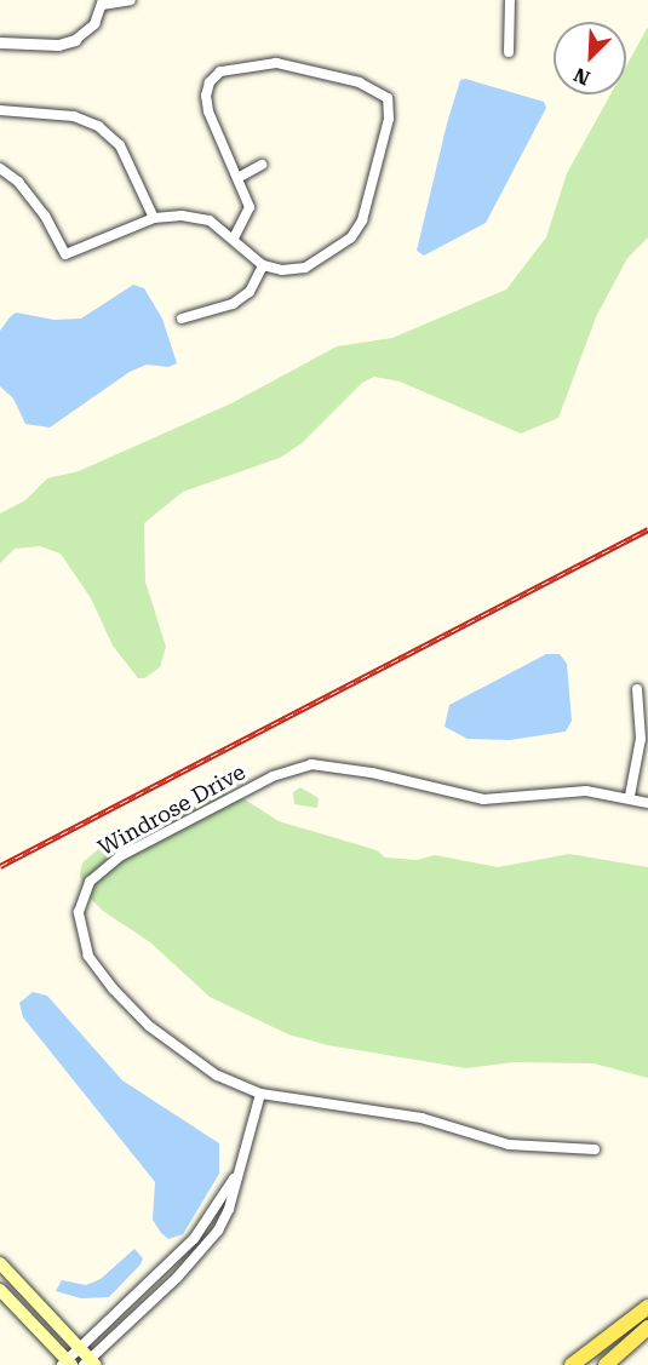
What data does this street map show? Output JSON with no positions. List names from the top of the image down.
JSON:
{
  "streets": {
    "street": ["Windrose Drive"]
  },
  "north": "bottom left"
}
